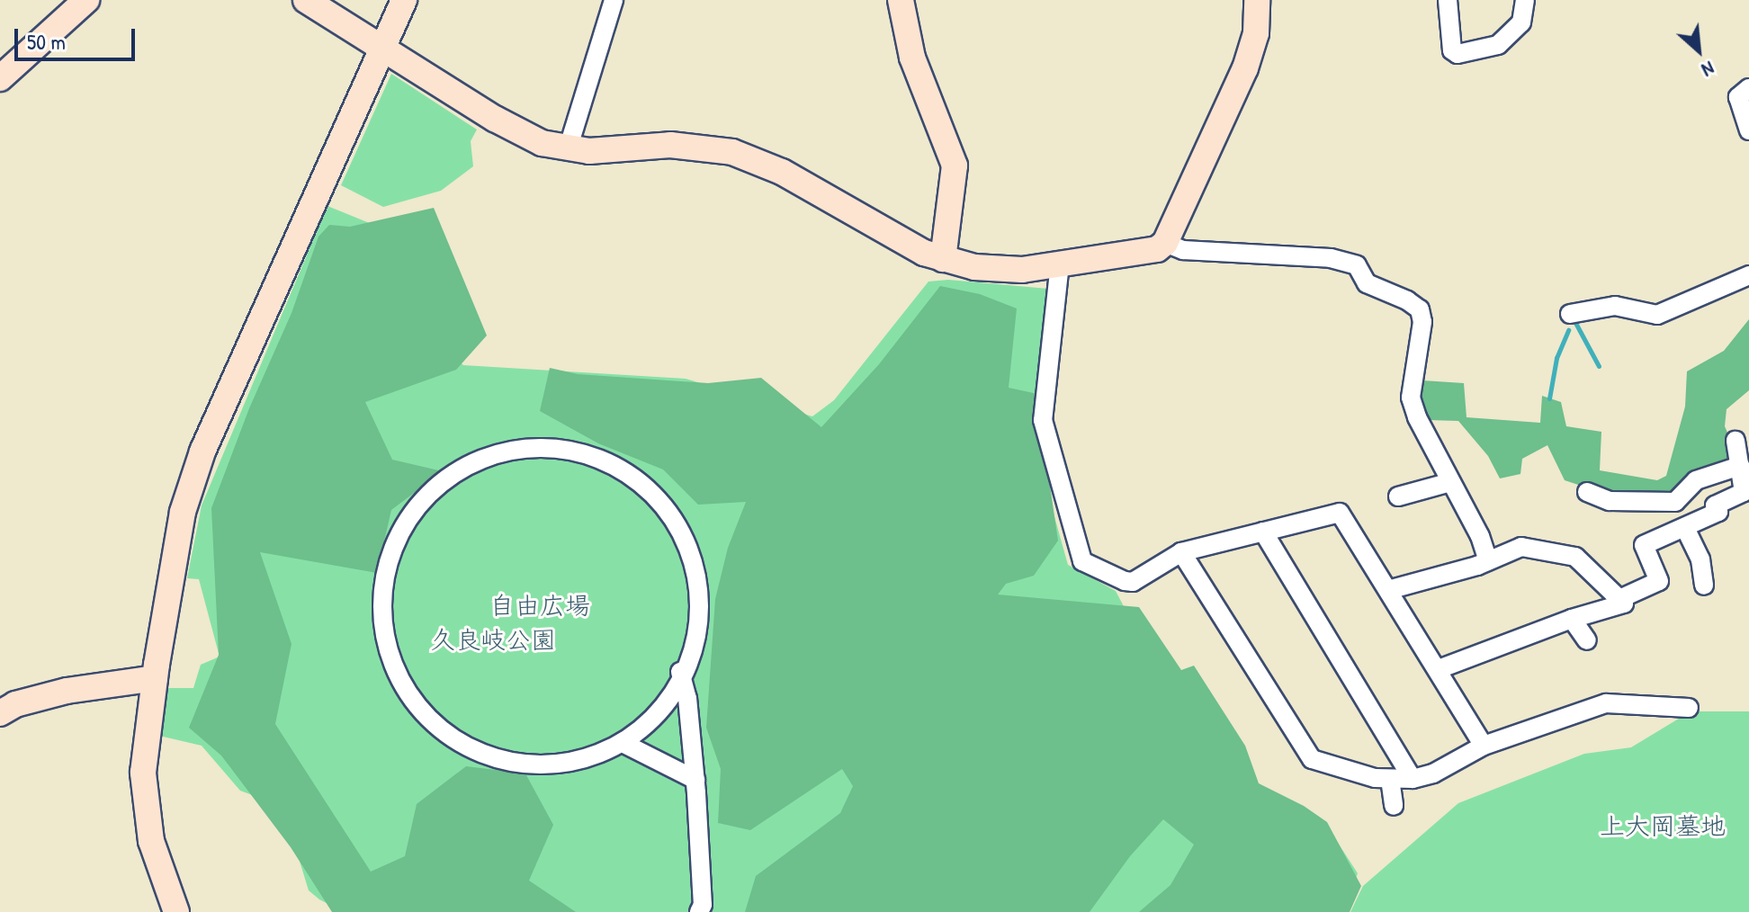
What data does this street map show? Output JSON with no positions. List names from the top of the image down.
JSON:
{
  "parks": ["自由広場", "久良岐公園", "上大岡墓地"],
  "scale_bar": "50 m",
  "north": "bottom right"
}
